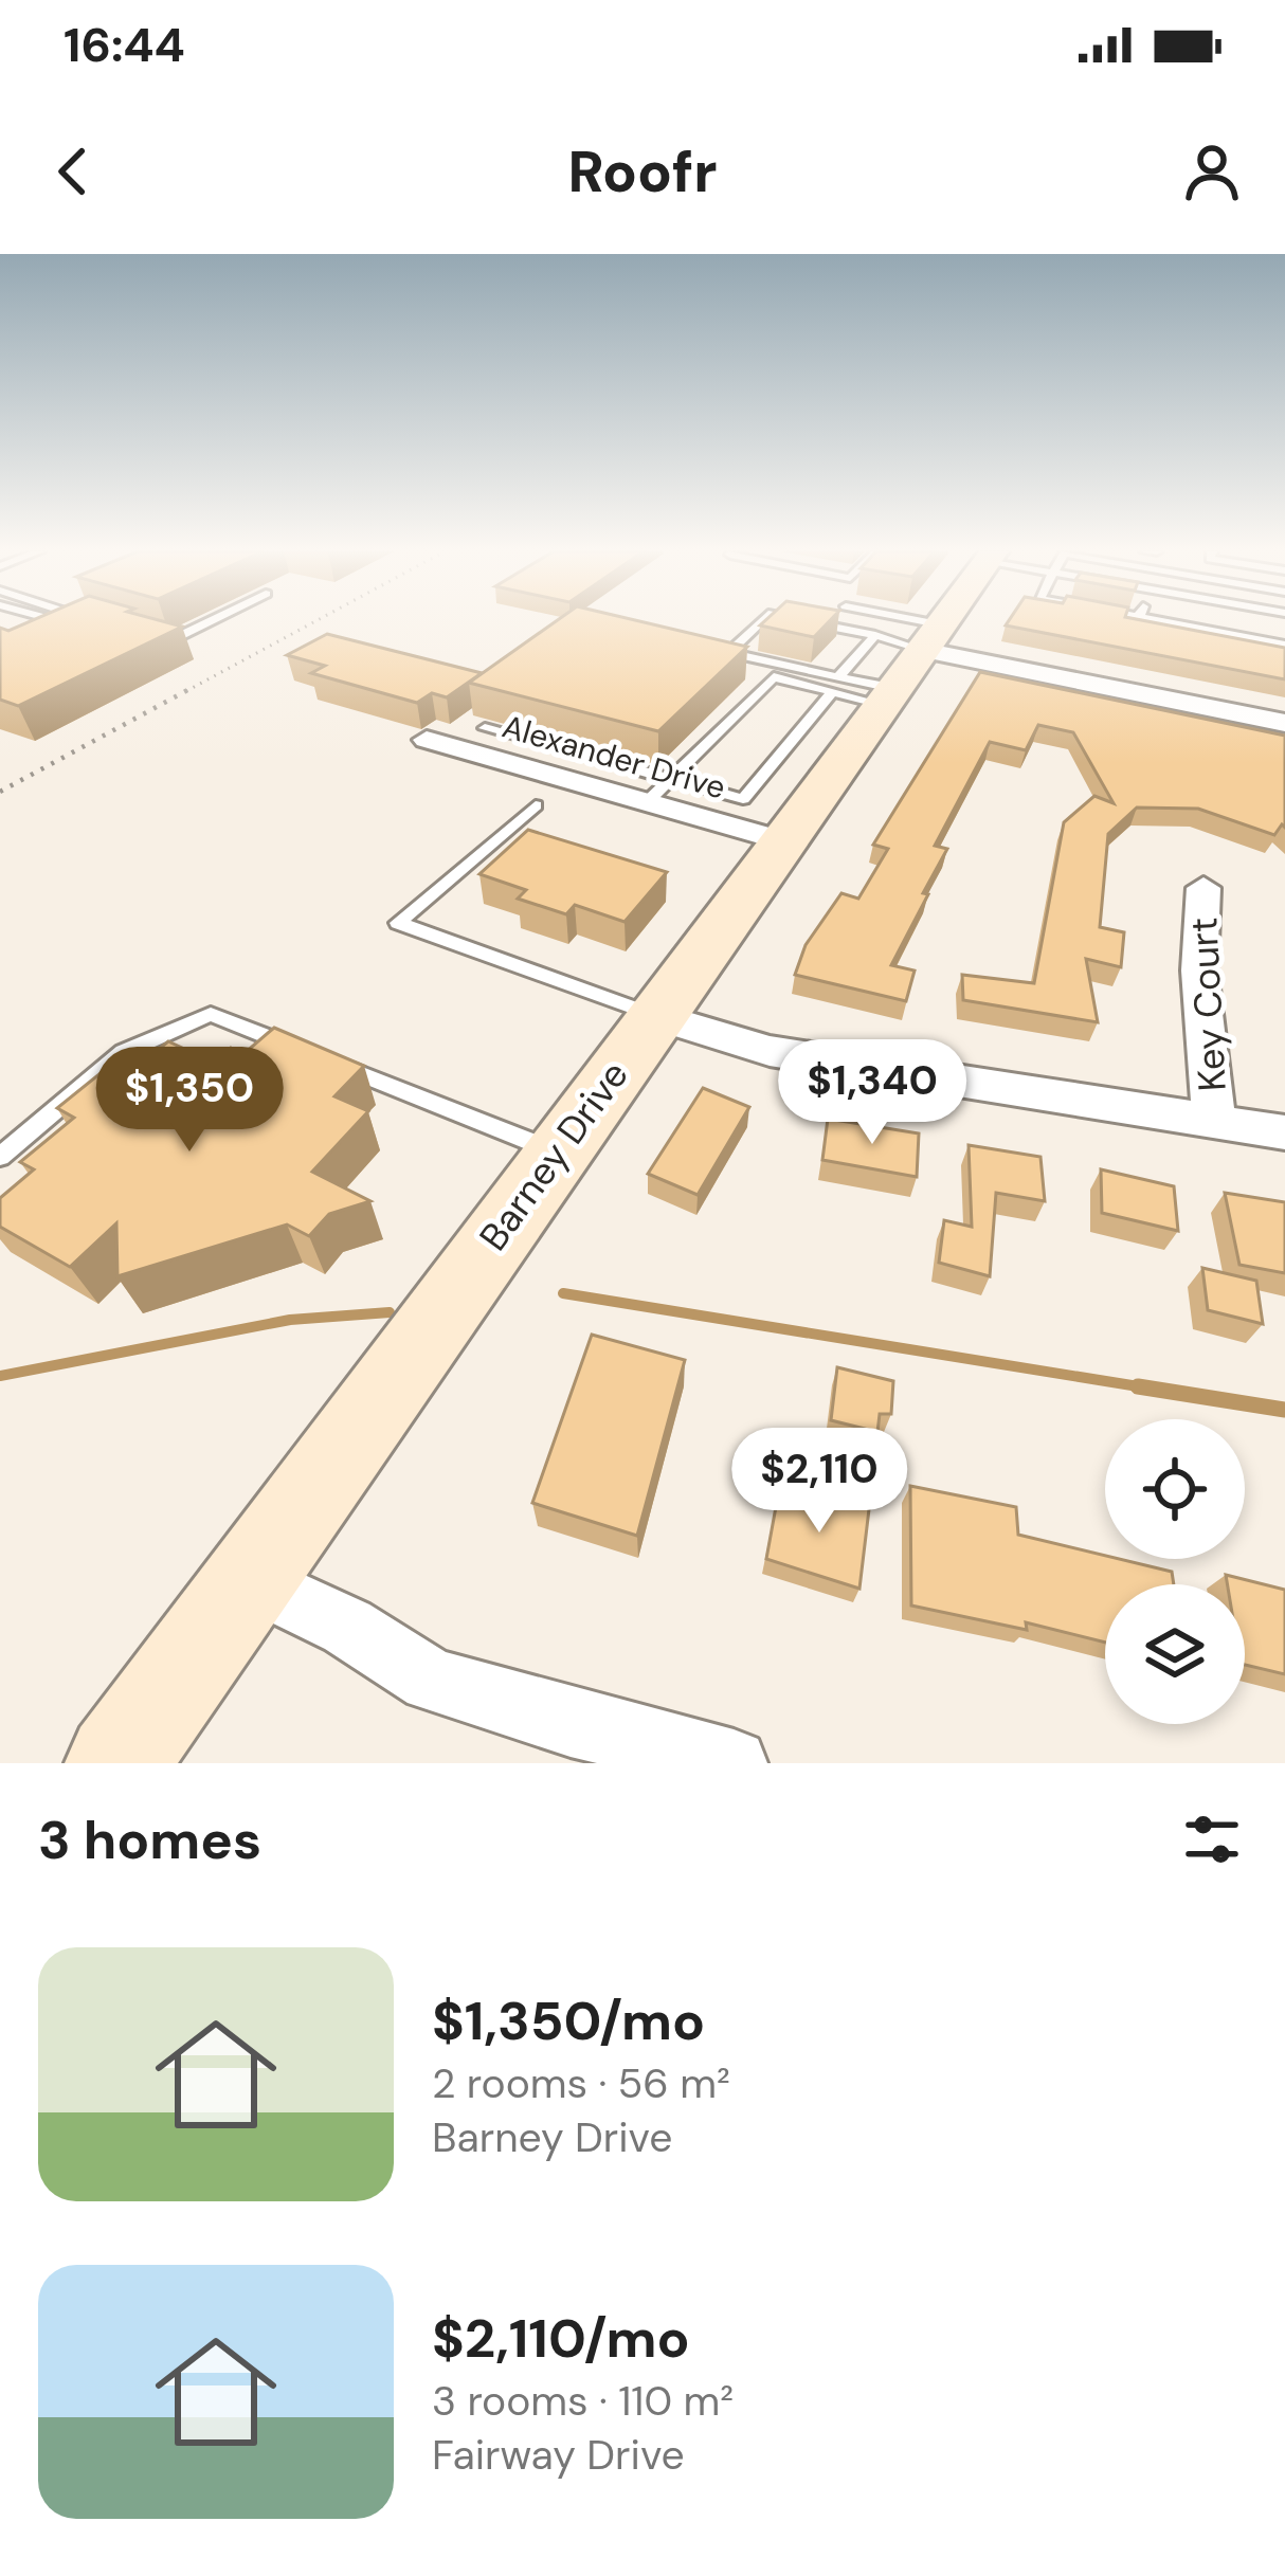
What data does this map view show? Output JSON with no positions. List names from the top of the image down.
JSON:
{
  "streets": {
    "street": ["Alexander Drive", "Key Court", "Barney Drive"]
  },
  "crossings": [
    ["Alexander Drive", "Barney Drive"]
  ],
  "page": {
    "status": "16:44",
    "header": "Roofr",
    "price": ["$1,340", "$1,350", "$2,110"],
    "heading": "3 homes",
    "list": [
      {
        "name": "$1,350/mo",
        "note": "2 rooms · 56 m² · Barney Drive"
      },
      {
        "name": "$2,110/mo",
        "note": "3 rooms · 110 m² · Fairway Drive"
      }
    ]
  }
}
